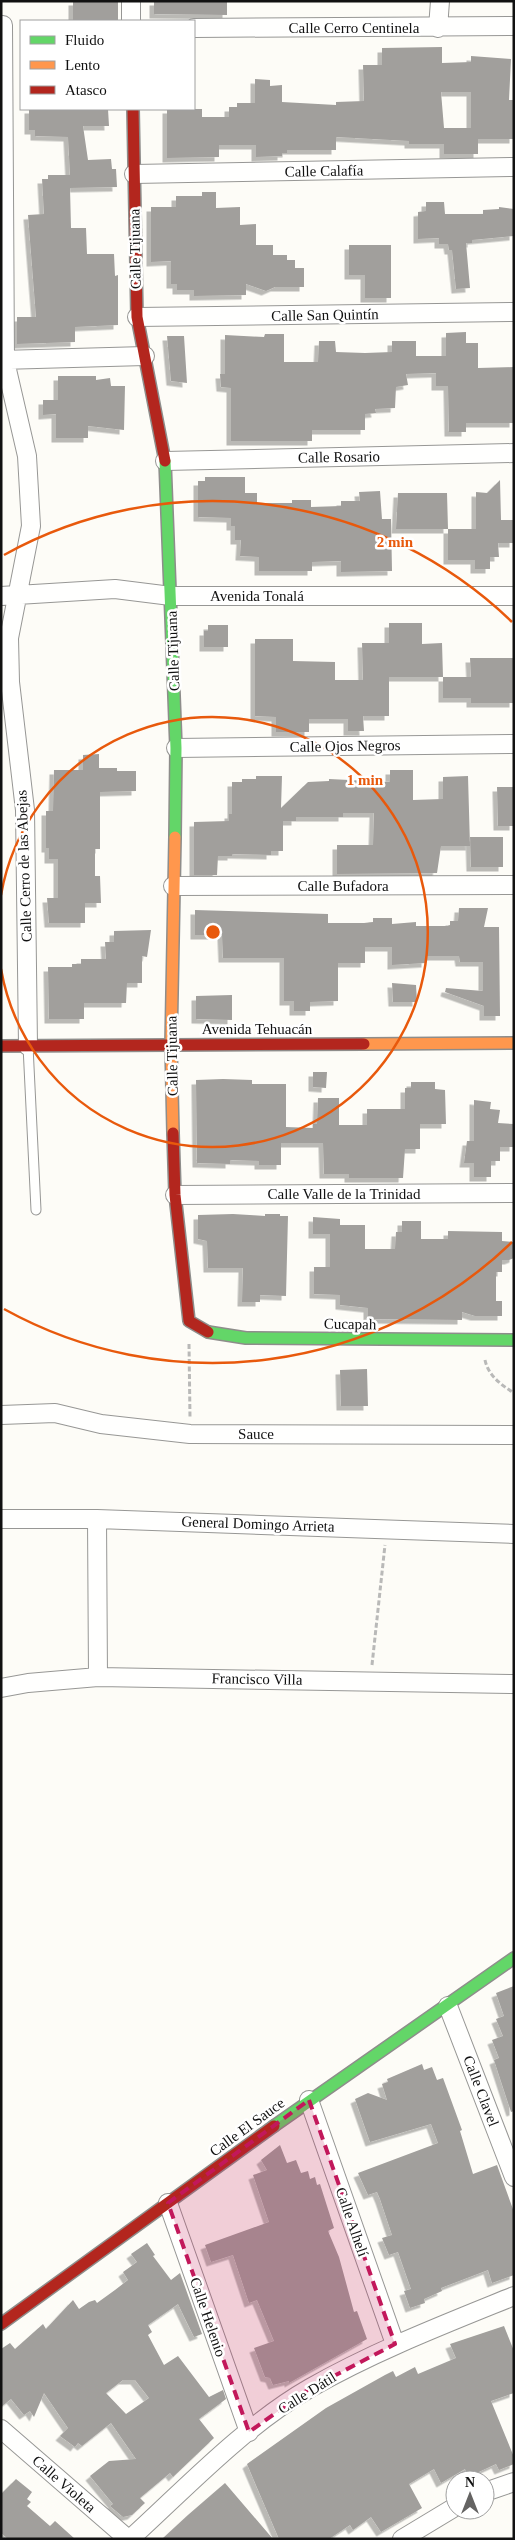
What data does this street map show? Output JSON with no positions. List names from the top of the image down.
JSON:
{
  "streets": {
    "street": [
      "Calle Cerro Centinela",
      "Calle Calafía",
      "Calle Tijuana",
      "Calle San Quintín",
      "Calle Rosario",
      "Avenida Tonalá",
      "Calle Ojos Negros",
      "Calle Cerro de las Abejas",
      "Calle Bufadora",
      "Avenida Tehuacán",
      "Calle Valle de la Trinidad",
      "Cucapah",
      "Sauce",
      "General Domingo Arrieta",
      "Francisco Villa",
      "Calle Clavel",
      "Calle El Sauce",
      "Calle Alhelí",
      "Calle Helenio",
      "Calle Dátil",
      "Calle Violeta"
    ]
  },
  "crossings": [
    ["Calle Calafía", "Calle Tijuana"],
    ["Calle Tijuana", "Calle San Quintín"],
    ["Calle Tijuana", "Calle Rosario"],
    ["Calle Tijuana", "Avenida Tonalá"],
    ["Calle Tijuana", "Calle Ojos Negros"],
    ["Calle Tijuana", "Calle Bufadora"],
    ["Calle Tijuana", "Avenida Tehuacán"],
    ["Calle Tijuana", "Calle Valle de la Trinidad"],
    ["Calle Tijuana", "Cucapah"],
    ["Avenida Tonalá", "Calle Cerro de las Abejas"],
    ["Calle Cerro de las Abejas", "Avenida Tehuacán"],
    ["Calle Clavel", "Calle El Sauce"],
    ["Calle El Sauce", "Calle Alhelí"],
    ["Calle El Sauce", "Calle Helenio"],
    ["Calle Alhelí", "Calle Dátil"],
    ["Calle Helenio", "Calle Dátil"],
    ["Calle Dátil", "Calle Violeta"]
  ],
  "legend": ["Fluido", "Lento", "Atasco"],
  "north": "top",
  "rings": ["2 min", "1 min"]
}
